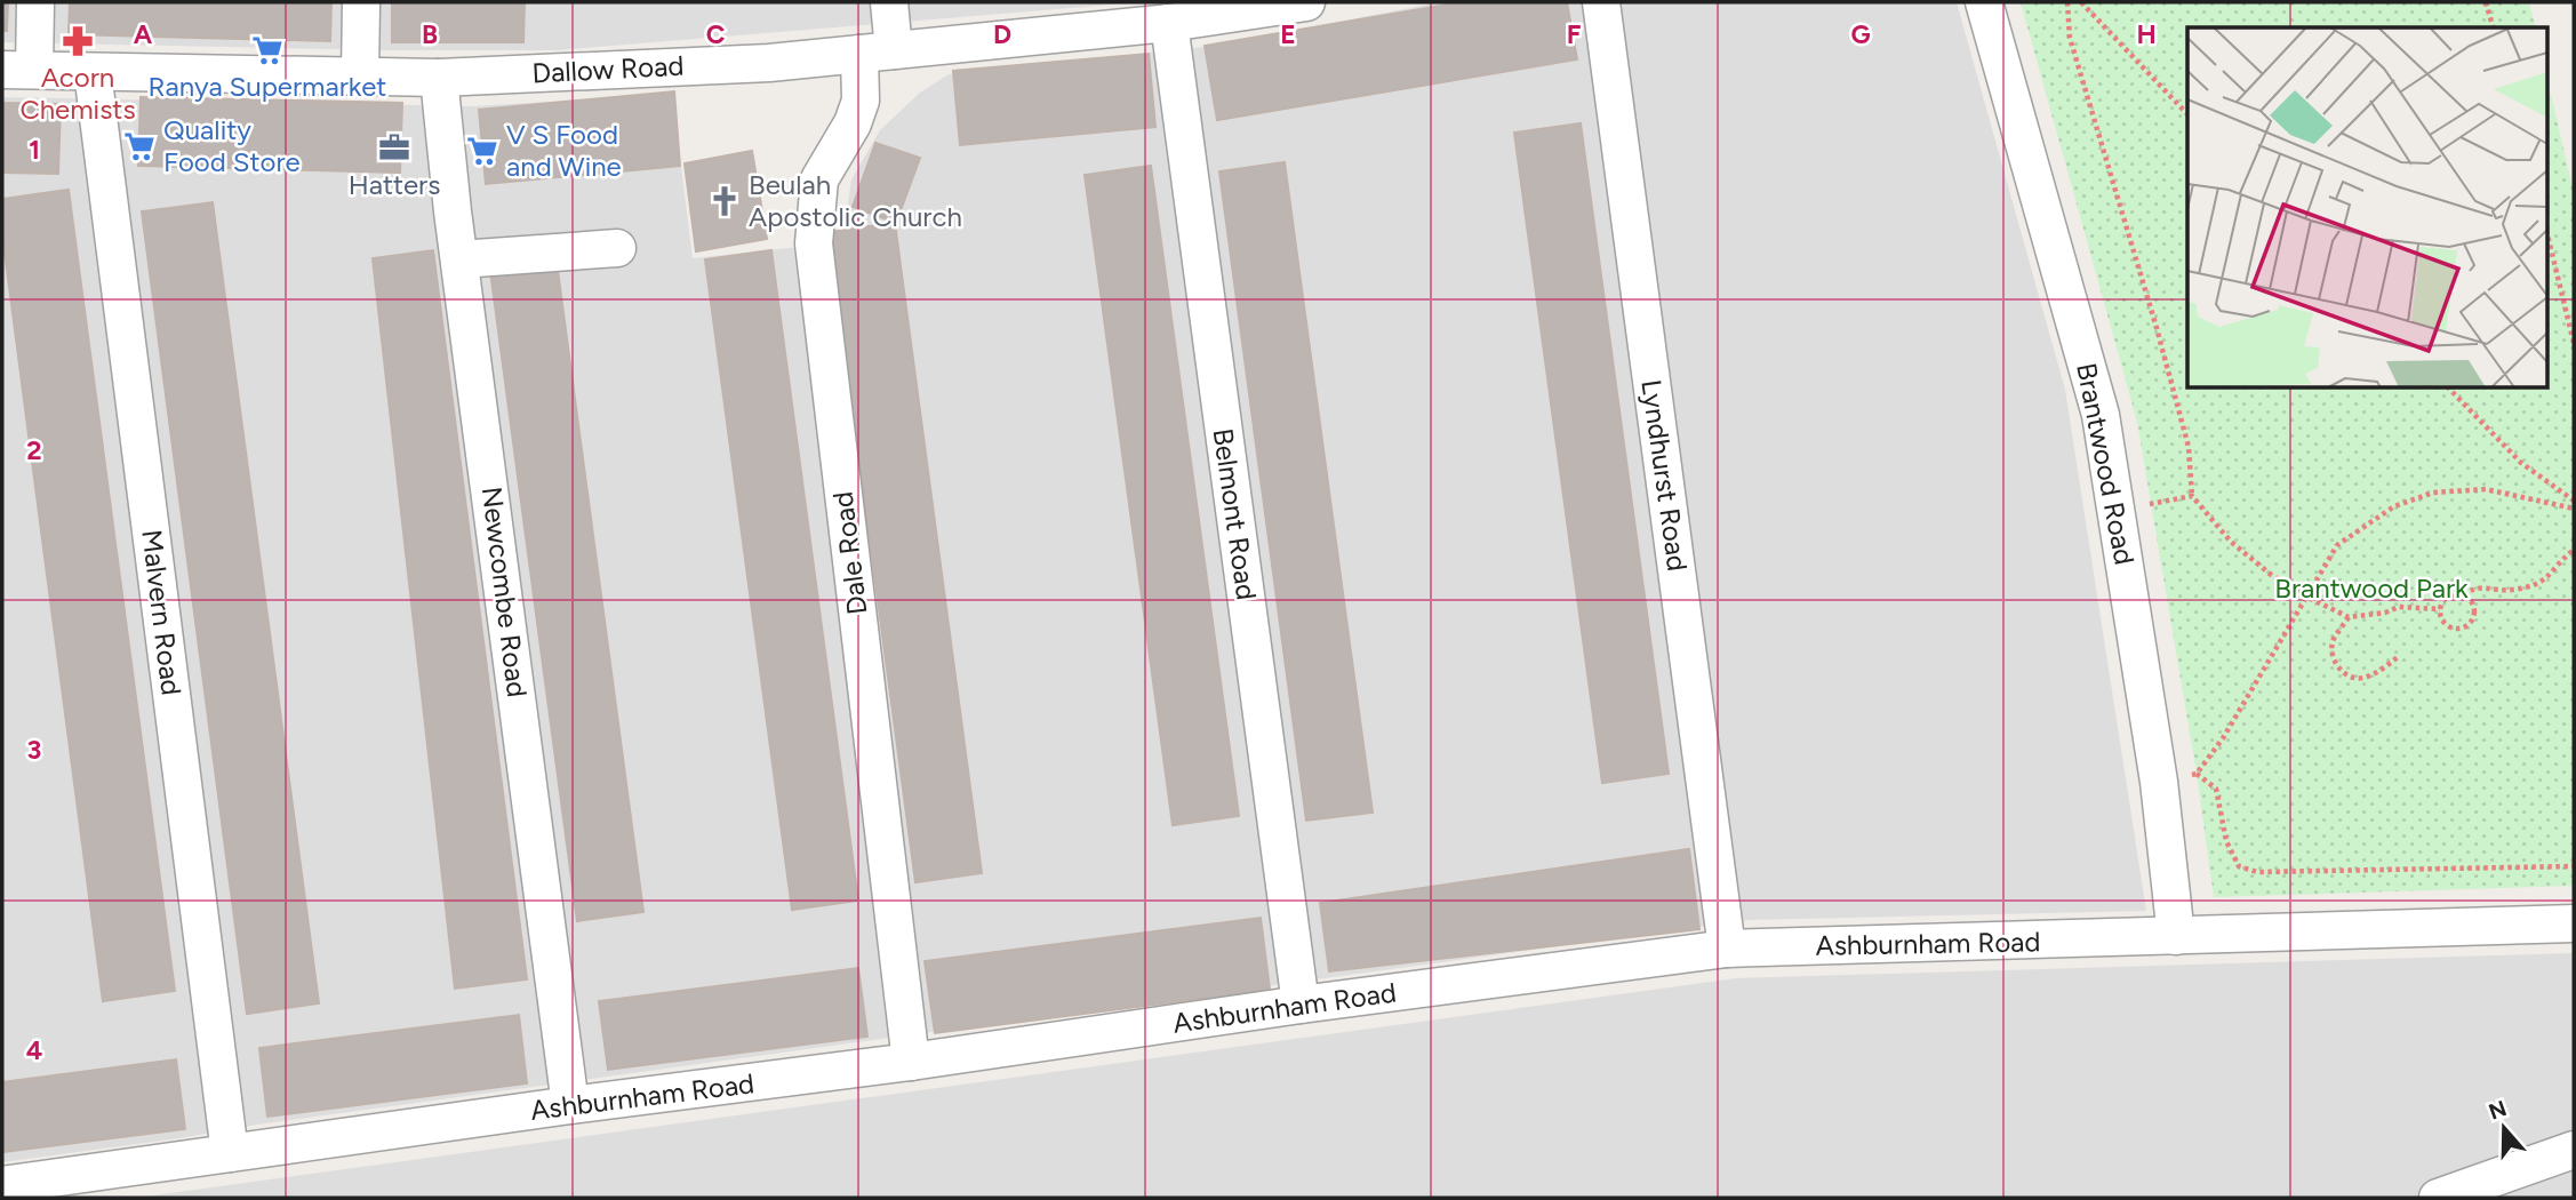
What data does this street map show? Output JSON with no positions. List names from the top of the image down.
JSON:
{
  "streets": {
    "street": [
      "Dallow Road",
      "Brantwood Road",
      "Lyndhurst Road",
      "Belmont Road",
      "Dale Road",
      "Newcombe Road",
      "Malvern Road",
      "Ashburnham Road"
    ]
  },
  "crossings": [
    ["Dallow Road", "Belmont Road"],
    ["Dallow Road", "Dale Road"],
    ["Dallow Road", "Newcombe Road"],
    ["Dallow Road", "Malvern Road"],
    ["Brantwood Road", "Ashburnham Road"],
    ["Lyndhurst Road", "Ashburnham Road"],
    ["Belmont Road", "Ashburnham Road"],
    ["Dale Road", "Ashburnham Road"],
    ["Newcombe Road", "Ashburnham Road"],
    ["Malvern Road", "Ashburnham Road"]
  ],
  "parks": ["Brantwood Park"],
  "places": {
    "pharmacy": ["Acorn Chemists"],
    "supermarket": ["Ranya Supermarket", "Quality Food Store", "V S Food and Wine"],
    "office": ["Hatters"],
    "church": ["Beulah Apostolic Church"]
  },
  "north": "top",
  "grid": {
    "columns": [
      "A",
      "B",
      "C",
      "D",
      "E",
      "F",
      "G",
      "H"
    ],
    "rows": [
      "1",
      "2",
      "3",
      "4"
    ]
  }
}
